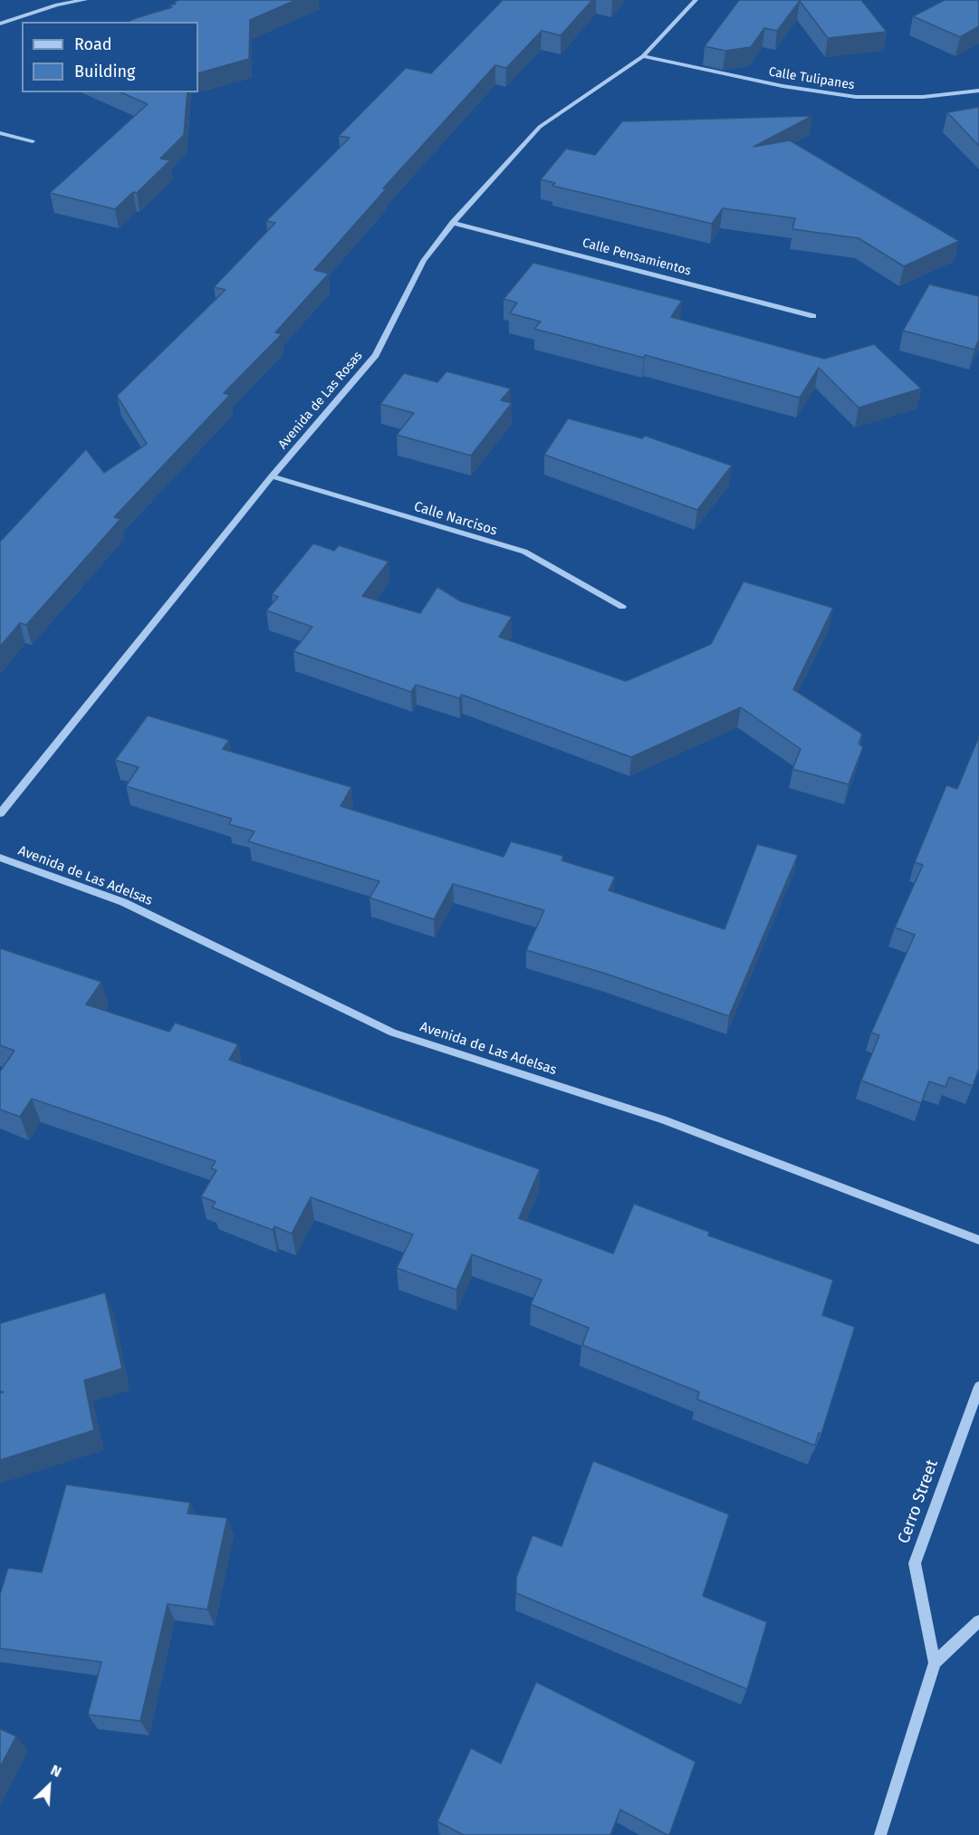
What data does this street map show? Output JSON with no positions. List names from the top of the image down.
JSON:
{
  "streets": {
    "street": [
      "Calle Tulipanes",
      "Calle Pensamientos",
      "Avenida de Las Rosas",
      "Calle Narcisos",
      "Avenida de Las Adelsas",
      "Cerro Street"
    ]
  },
  "crossings": [
    ["Calle Tulipanes", "Avenida de Las Rosas"],
    ["Calle Pensamientos", "Avenida de Las Rosas"],
    ["Avenida de Las Rosas", "Calle Narcisos"]
  ],
  "legend": ["Road", "Building"],
  "north": "top right"
}
